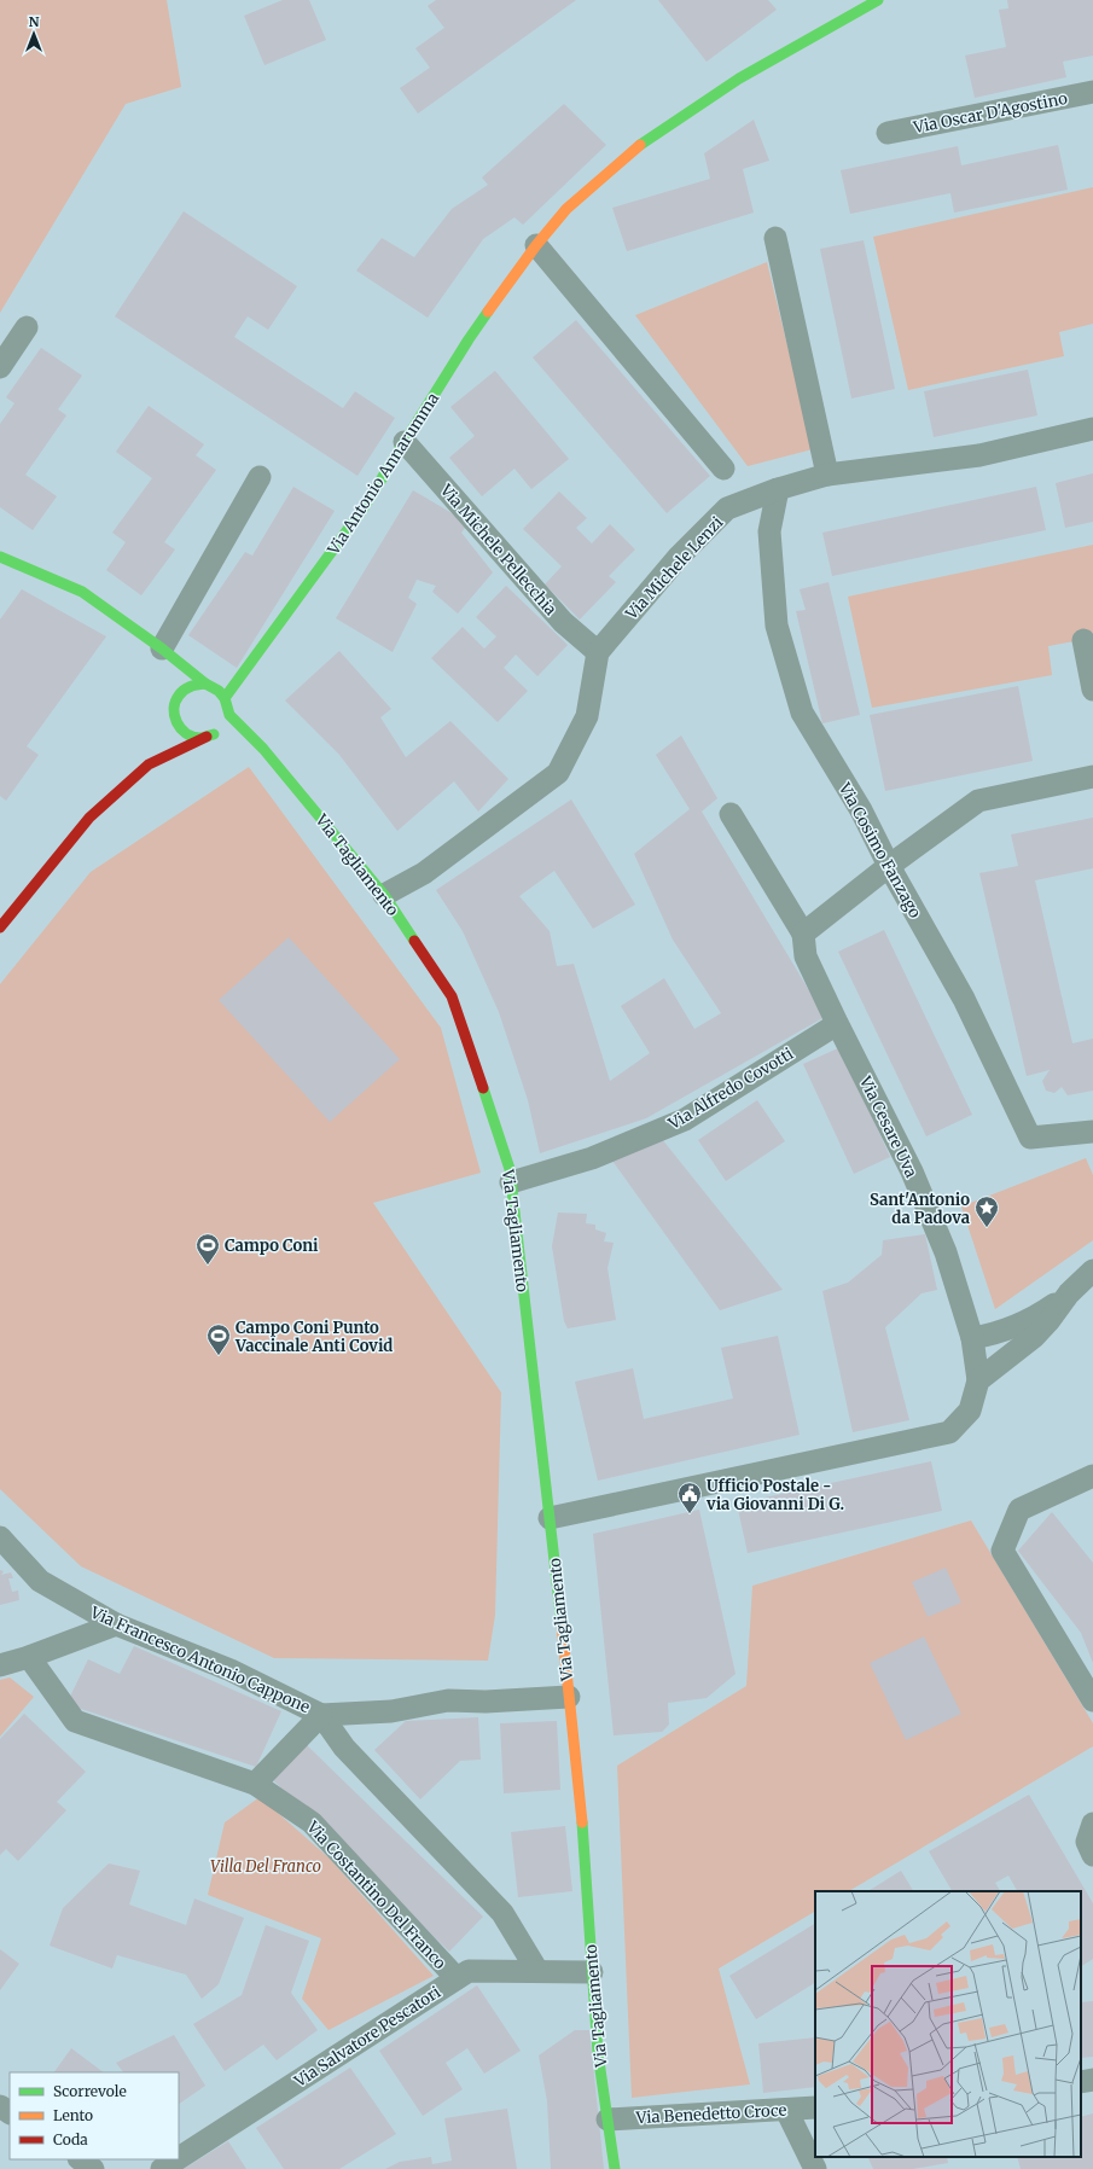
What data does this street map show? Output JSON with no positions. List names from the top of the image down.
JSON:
{
  "streets": {
    "main road": ["Via Antonio Annarumma", "Via Tagliamento"],
    "street": [
      "Via Oscar D'Agostino",
      "Via Michele Pellecchia",
      "Via Michele Lenzi",
      "Via Cosimo Fanzago",
      "Via Alfredo Covotti",
      "Via Cesare Uva",
      "Via Francesco Antonio Cappone",
      "Via Costantino Del Franco",
      "Via Salvatore Pescatori",
      "Via Benedetto Croce"
    ]
  },
  "crossings": [
    ["Via Antonio Annarumma", "Via Michele Pellecchia"],
    ["Via Antonio Annarumma", "Via Tagliamento"],
    ["Via Michele Pellecchia", "Via Michele Lenzi"],
    ["Via Michele Lenzi", "Via Cosimo Fanzago"],
    ["Via Tagliamento", "Via Alfredo Covotti"],
    ["Via Tagliamento", "Via Francesco Antonio Cappone"],
    ["Via Tagliamento", "Via Salvatore Pescatori"],
    ["Via Tagliamento", "Via Benedetto Croce"],
    ["Via Alfredo Covotti", "Via Cesare Uva"],
    ["Via Francesco Antonio Cappone", "Via Salvatore Pescatori"],
    ["Via Costantino Del Franco", "Via Salvatore Pescatori"]
  ],
  "parks": ["Villa Del Franco"],
  "places": {
    "place": ["Sant'Antonio da Padova"],
    "sports": ["Campo Coni", "Campo Coni Punto Vaccinale Anti Covid"],
    "public building": ["Ufficio Postale - via Giovanni Di G."]
  },
  "legend": ["Scorrevole", "Lento", "Coda"],
  "north": "top"
}
